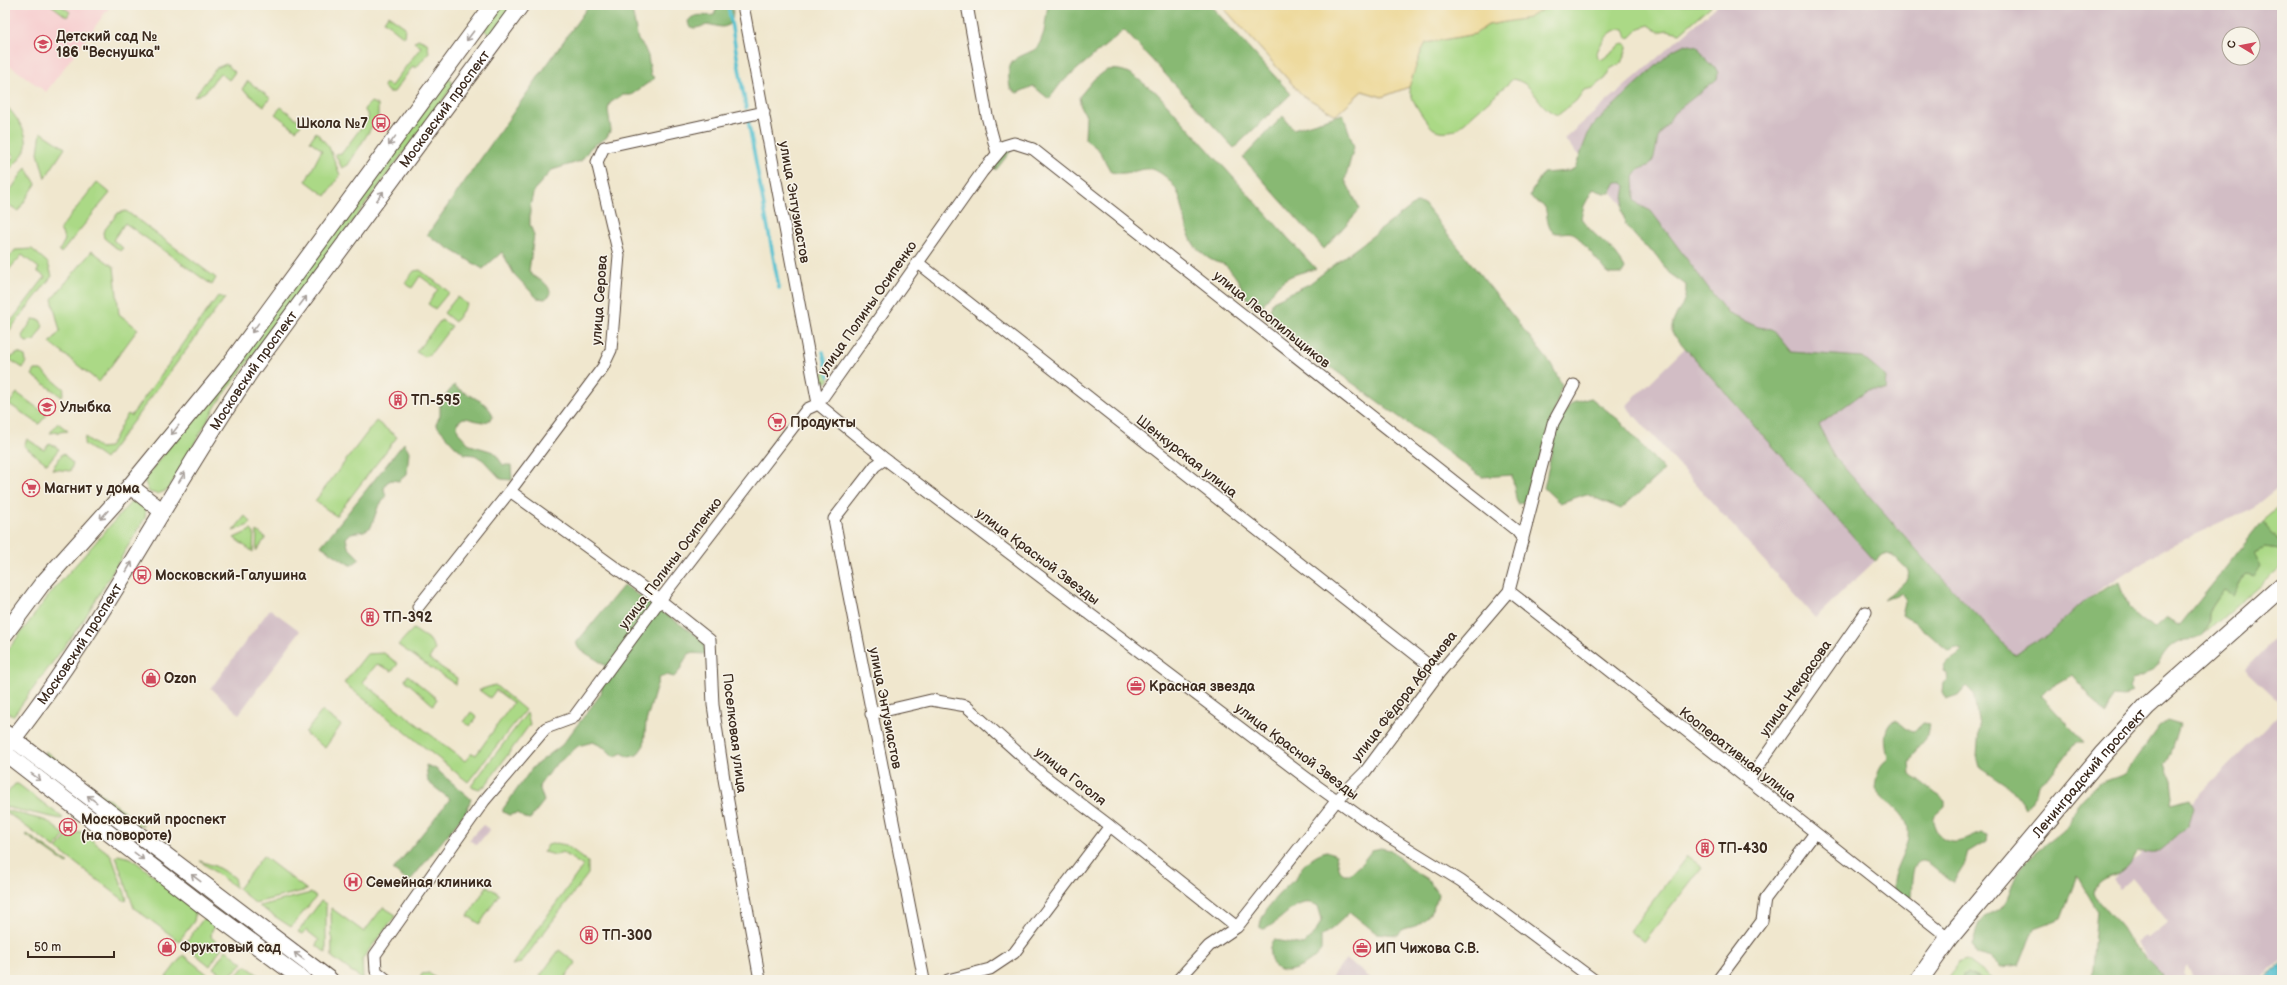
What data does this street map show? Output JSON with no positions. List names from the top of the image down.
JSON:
{
  "streets": {
    "main road": ["Московский проспект", "Ленинградский проспект"],
    "street": [
      "улица Энтузиастов",
      "улица Серова",
      "улица Полины Осипенко",
      "улица Лесопильщиков",
      "Шенкурская улица",
      "улица Красной Звезды",
      "улица Некрасова",
      "улица Фёдора Абрамова",
      "Поселковая улица",
      "Кооперативная улица",
      "улица Гоголя"
    ]
  },
  "crossings": [
    ["улица Энтузиастов", "улица Серова"],
    ["улица Энтузиастов", "улица Полины Осипенко"],
    ["улица Энтузиастов", "улица Красной Звезды"],
    ["улица Энтузиастов", "улица Гоголя"],
    ["улица Серова", "Поселковая улица"],
    ["улица Полины Осипенко", "улица Лесопильщиков"],
    ["улица Полины Осипенко", "Шенкурская улица"],
    ["улица Полины Осипенко", "улица Красной Звезды"],
    ["улица Полины Осипенко", "Поселковая улица"],
    ["улица Лесопильщиков", "улица Фёдора Абрамова"],
    ["Шенкурская улица", "улица Фёдора Абрамова"],
    ["улица Красной Звезды", "улица Фёдора Абрамова"],
    ["улица Некрасова", "Кооперативная улица"],
    ["улица Фёдора Абрамова", "Кооперативная улица"],
    ["улица Фёдора Абрамова", "улица Гоголя"],
    ["Кооперативная улица", "Ленинградский проспект"]
  ],
  "places": {
    "school or university": ["Детский сад № 186 \"Веснушка\"", "Улыбка"],
    "bus stop": ["Школа №7", "Московский-Галушина", "Московский проспект (на повороте)"],
    "building": [
      "ТП-595",
      "ТП-392",
      "ТП-430",
      "ТП-300"
    ],
    "supermarket": ["Продукты", "Магнит у дома"],
    "shop": ["Ozon", "Фруктовый сад"],
    "office": ["Красная звезда", "ИП Чижова С.В."],
    "hospital": ["Семейная клиника"]
  },
  "scale_bar": "50 m",
  "north": "left"
}
